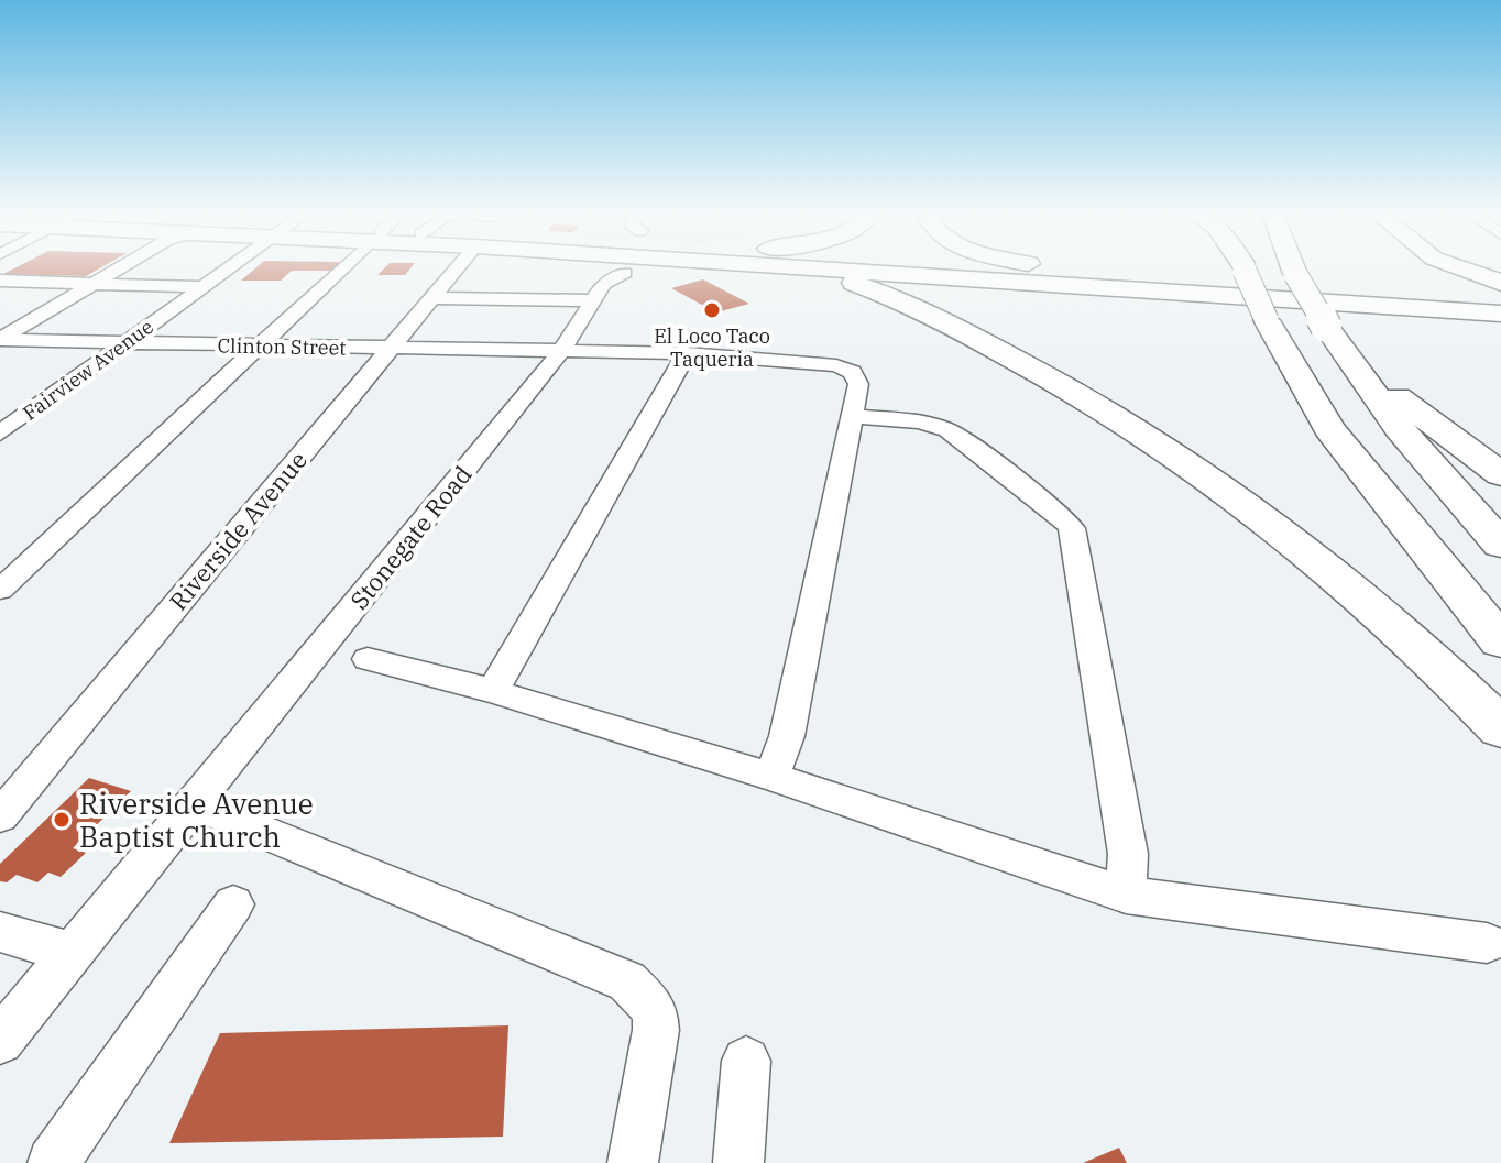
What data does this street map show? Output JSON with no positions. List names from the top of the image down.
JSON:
{
  "streets": {
    "street": [
      "Clinton Street",
      "Fairview Avenue",
      "Riverside Avenue",
      "Stonegate Road"
    ]
  },
  "crossings": [
    ["Clinton Street", "Fairview Avenue"],
    ["Clinton Street", "Riverside Avenue"],
    ["Clinton Street", "Stonegate Road"]
  ],
  "places": ["El Loco Taco Taqueria", "Riverside Avenue Baptist Church"]
}
